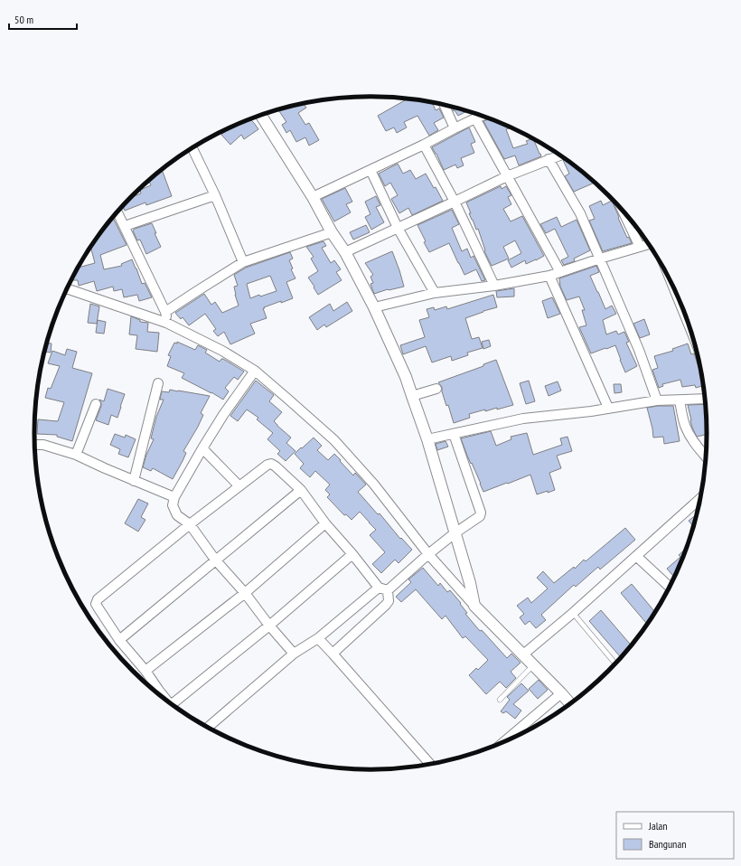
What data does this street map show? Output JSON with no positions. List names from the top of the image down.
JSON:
{
  "legend": ["Jalan", "Bangunan"],
  "scale_bar": "50 m"
}
